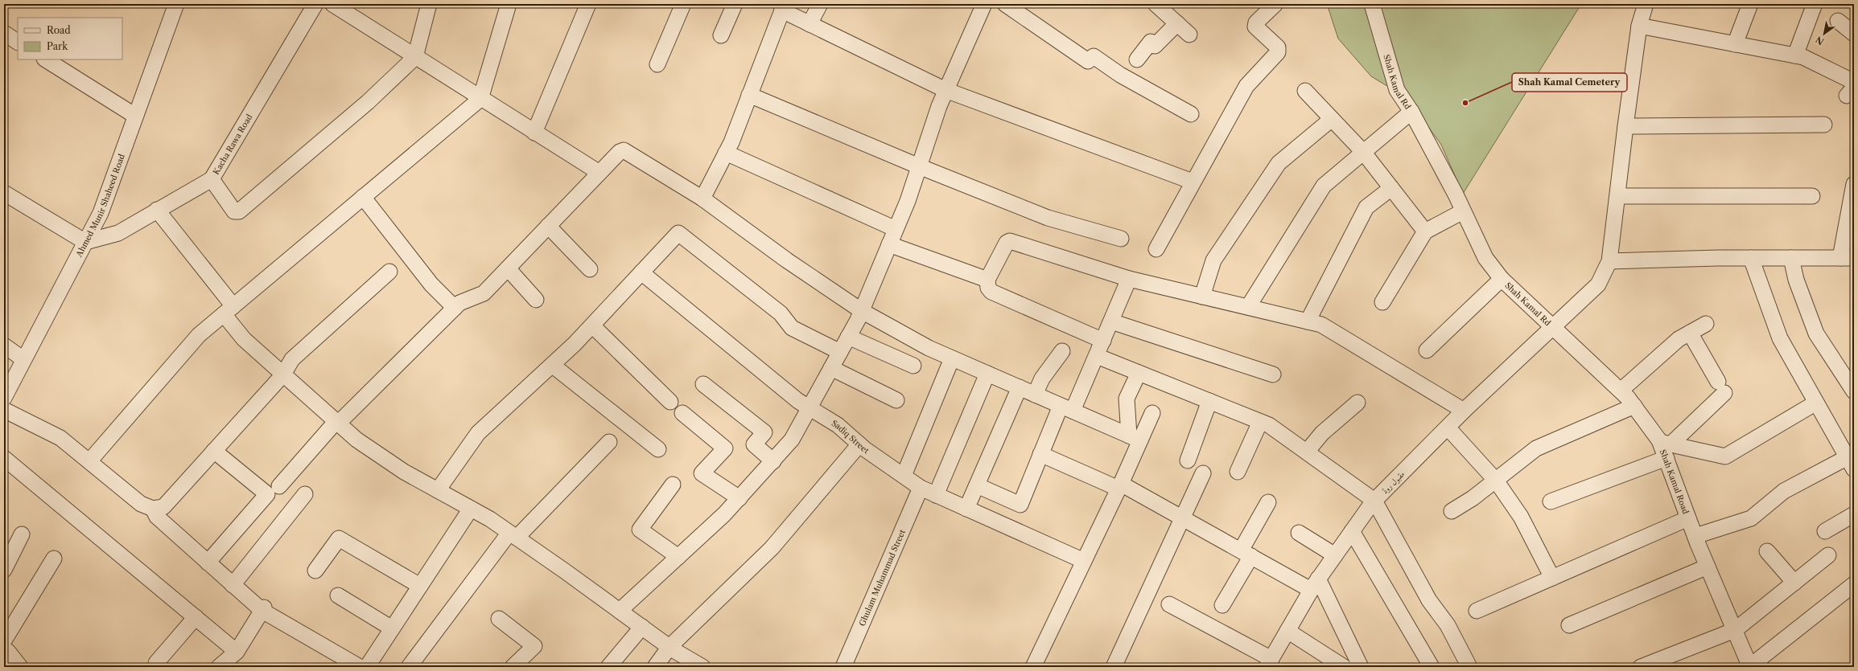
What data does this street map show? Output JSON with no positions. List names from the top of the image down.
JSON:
{
  "streets": {
    "street": [
      "Shah Kamal Rd",
      "Kacha Rawa Road",
      "Ahmed Munir Shaheed Road",
      "Sadiq Street",
      "Shah Kamal Road",
      "مقبول روڈ",
      "Ghulam Muhammad Street"
    ]
  },
  "crossings": [
    ["Shah Kamal Rd", "Shah Kamal Road"],
    ["Shah Kamal Rd", "مقبول روڈ"],
    ["Kacha Rawa Road", "Ahmed Munir Shaheed Road"],
    ["Sadiq Street", "Ghulam Muhammad Street"],
    ["Shah Kamal Road", "مقبول روڈ"]
  ],
  "places": ["Shah Kamal Cemetery"],
  "legend": ["Road", "Park"],
  "north": "bottom left"
}
